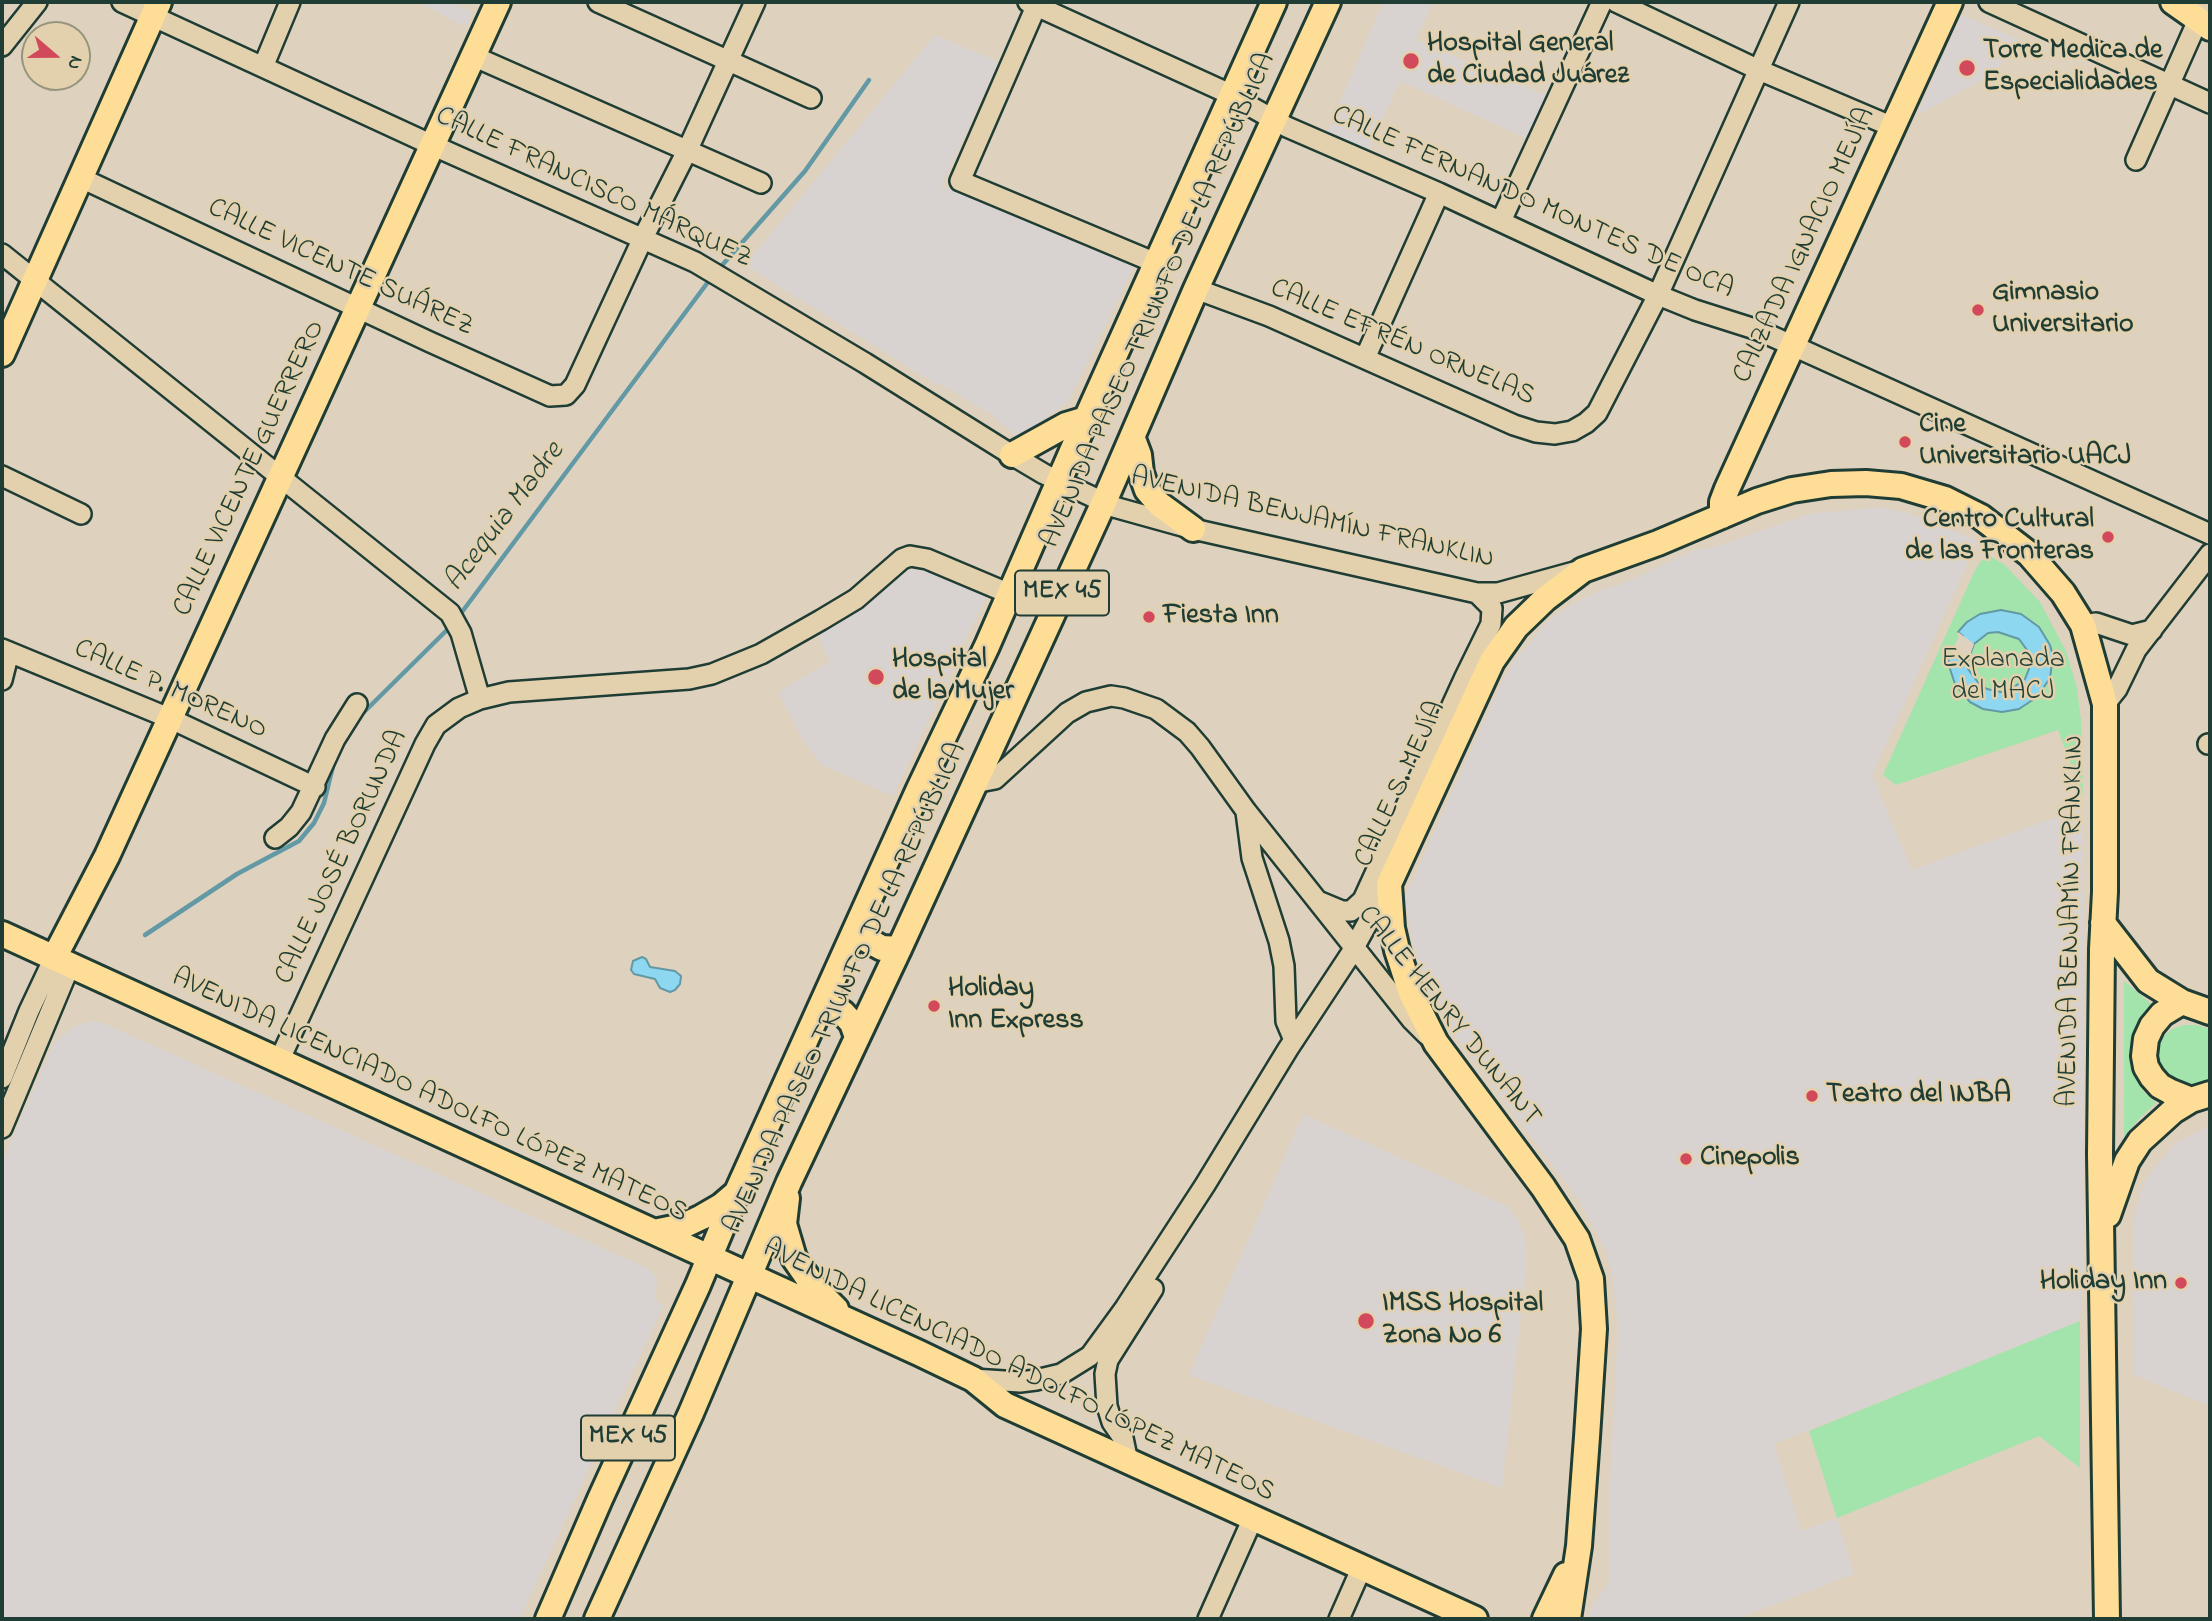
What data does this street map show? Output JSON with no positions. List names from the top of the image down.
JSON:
{
  "streets": {
    "main road": [
      "CALZADA IGNACIO MEJÍA",
      "AVENIDA PASEO TRIUNFO DE LA REPÚBLICA",
      "CALLE VICENTE GUERRERO",
      "AVENIDA BENJAMÍN FRANKLIN",
      "MEX 45",
      "CALLE S. MEJÍA",
      "CALLE HENRY DUNANT",
      "AVENIDA LICENCIADO ADOLFO LÓPEZ MATEOS"
    ],
    "street": [
      "CALLE FRANCISCO MÁRQUEZ",
      "CALLE FERNANDO MONTES DE OCA",
      "CALLE VICENTE SUÁREZ",
      "CALLE EFRÉN ORNELAS",
      "CALLE P. MORENO",
      "CALLE JOSÉ BORUNDA"
    ]
  },
  "crossings": [
    ["CALLE FRANCISCO MÁRQUEZ", "CALLE VICENTE SUÁREZ"],
    ["CALLE FRANCISCO MÁRQUEZ", "AVENIDA PASEO TRIUNFO DE LA REPÚBLICA"],
    ["CALLE FRANCISCO MÁRQUEZ", "CALLE VICENTE GUERRERO"],
    ["CALLE FRANCISCO MÁRQUEZ", "AVENIDA BENJAMÍN FRANKLIN"],
    ["CALLE FERNANDO MONTES DE OCA", "CALZADA IGNACIO MEJÍA"],
    ["CALLE FERNANDO MONTES DE OCA", "AVENIDA PASEO TRIUNFO DE LA REPÚBLICA"],
    ["CALLE FERNANDO MONTES DE OCA", "CALLE EFRÉN ORNELAS"],
    ["CALZADA IGNACIO MEJÍA", "AVENIDA BENJAMÍN FRANKLIN"],
    ["CALLE VICENTE SUÁREZ", "CALLE VICENTE GUERRERO"],
    ["AVENIDA PASEO TRIUNFO DE LA REPÚBLICA", "CALLE EFRÉN ORNELAS"],
    ["AVENIDA PASEO TRIUNFO DE LA REPÚBLICA", "AVENIDA BENJAMÍN FRANKLIN"],
    ["AVENIDA PASEO TRIUNFO DE LA REPÚBLICA", "CALLE JOSÉ BORUNDA"],
    ["AVENIDA PASEO TRIUNFO DE LA REPÚBLICA", "CALLE HENRY DUNANT"],
    ["AVENIDA PASEO TRIUNFO DE LA REPÚBLICA", "AVENIDA LICENCIADO ADOLFO LÓPEZ MATEOS"],
    ["CALLE VICENTE GUERRERO", "CALLE P. MORENO"],
    ["CALLE VICENTE GUERRERO", "AVENIDA LICENCIADO ADOLFO LÓPEZ MATEOS"],
    ["AVENIDA BENJAMÍN FRANKLIN", "CALLE S. MEJÍA"],
    ["CALLE S. MEJÍA", "CALLE HENRY DUNANT"],
    ["CALLE S. MEJÍA", "AVENIDA LICENCIADO ADOLFO LÓPEZ MATEOS"],
    ["CALLE JOSÉ BORUNDA", "AVENIDA LICENCIADO ADOLFO LÓPEZ MATEOS"]
  ],
  "water": ["Acequia Madre"],
  "parks": ["Explanada del MACJ"],
  "places": [
    "Hospital General de Ciudad Juárez",
    "Torre Medica de Especialidades",
    "Gimnasio Universitario",
    "Cine Universitario UACJ",
    "Centro Cultural de las Fronteras",
    "Fiesta Inn",
    "Hospital de la Mujer",
    "Holiday Inn Express",
    "Teatro del INBA",
    "Cinepolis",
    "Holiday Inn",
    "IMSS Hospital Zona No 6"
  ],
  "north": "right"
}
